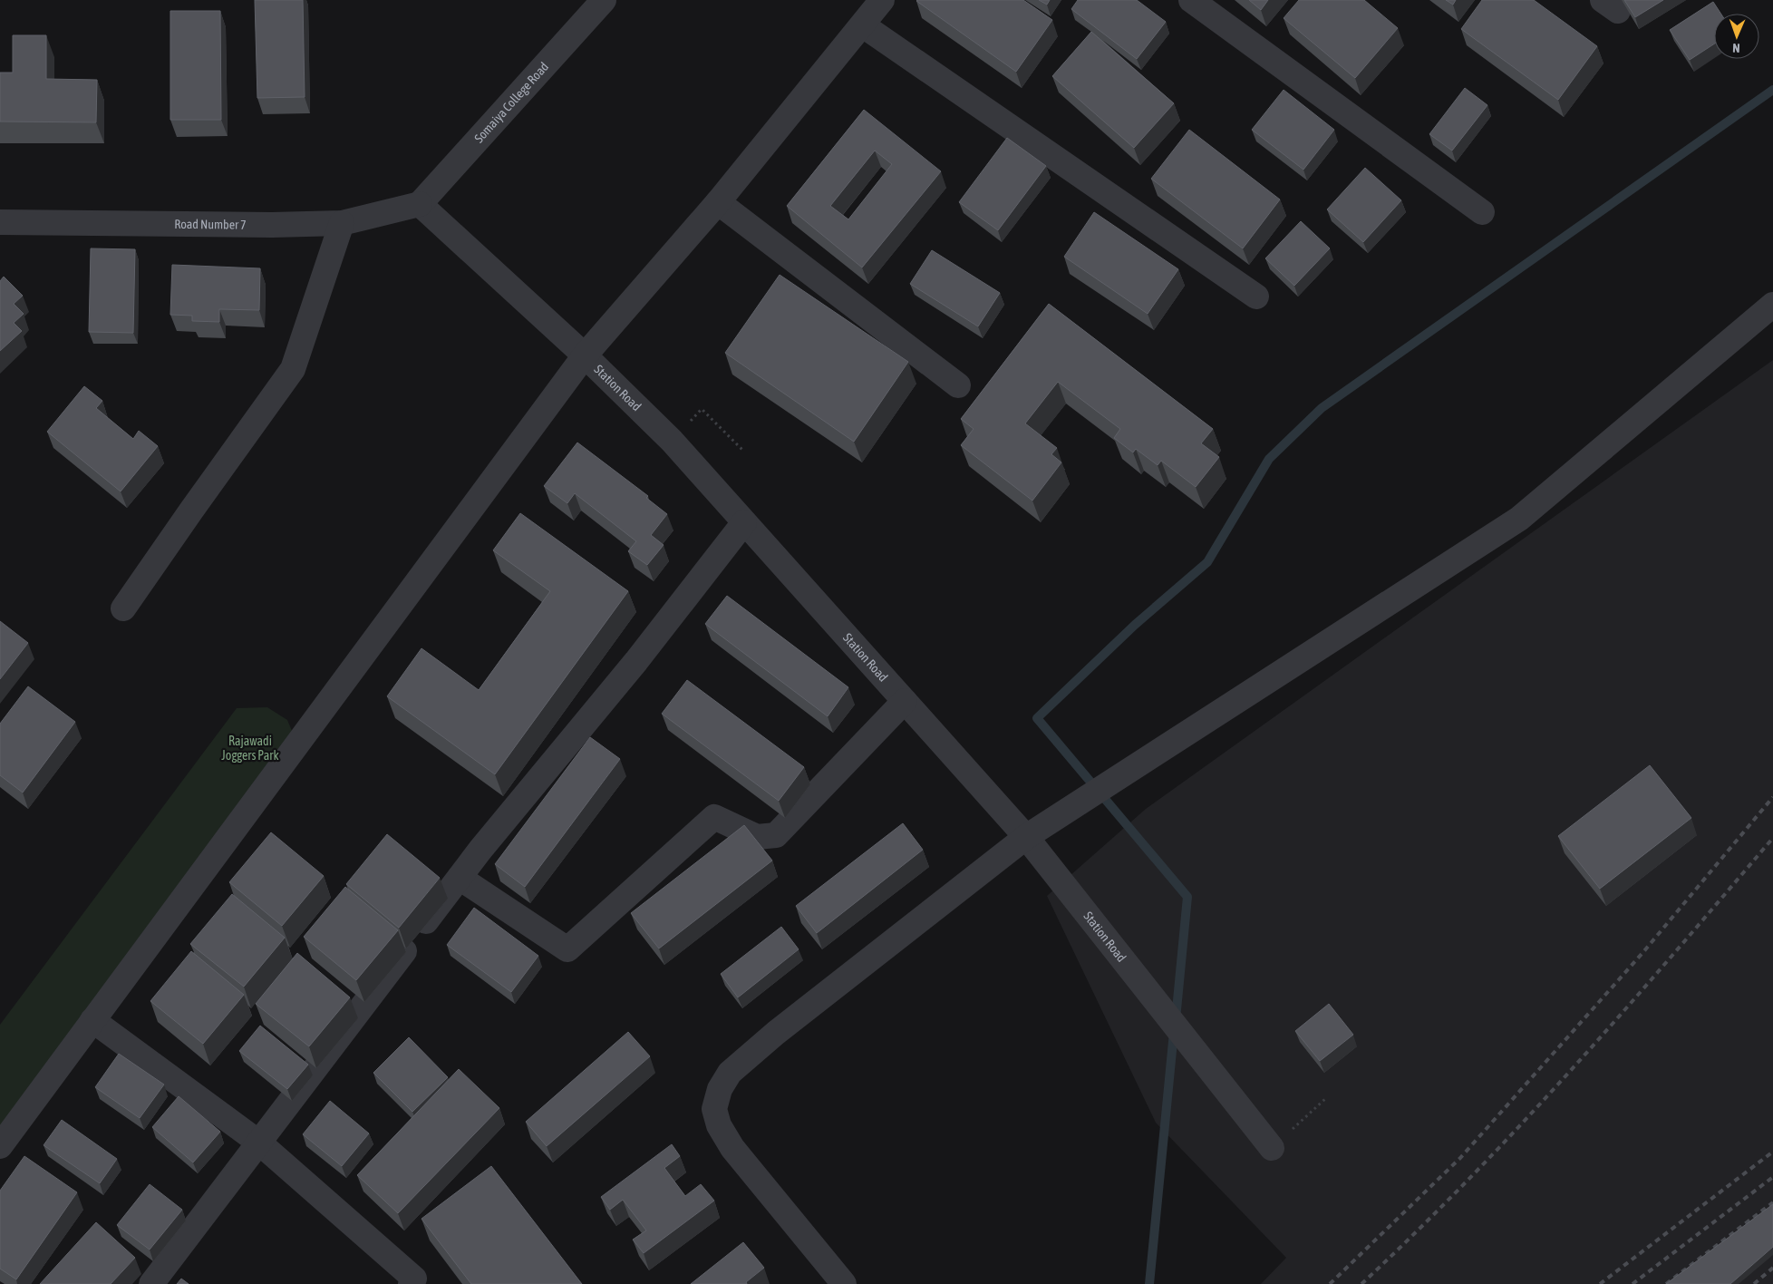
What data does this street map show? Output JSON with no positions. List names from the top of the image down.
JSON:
{
  "streets": {
    "street": ["Somaiya College Road", "Road Number 7", "Station Road"]
  },
  "crossings": [
    ["Somaiya College Road", "Road Number 7"],
    ["Somaiya College Road", "Station Road"],
    ["Road Number 7", "Station Road"]
  ],
  "parks": ["Rajawadi Joggers Park"],
  "north": "bottom"
}
